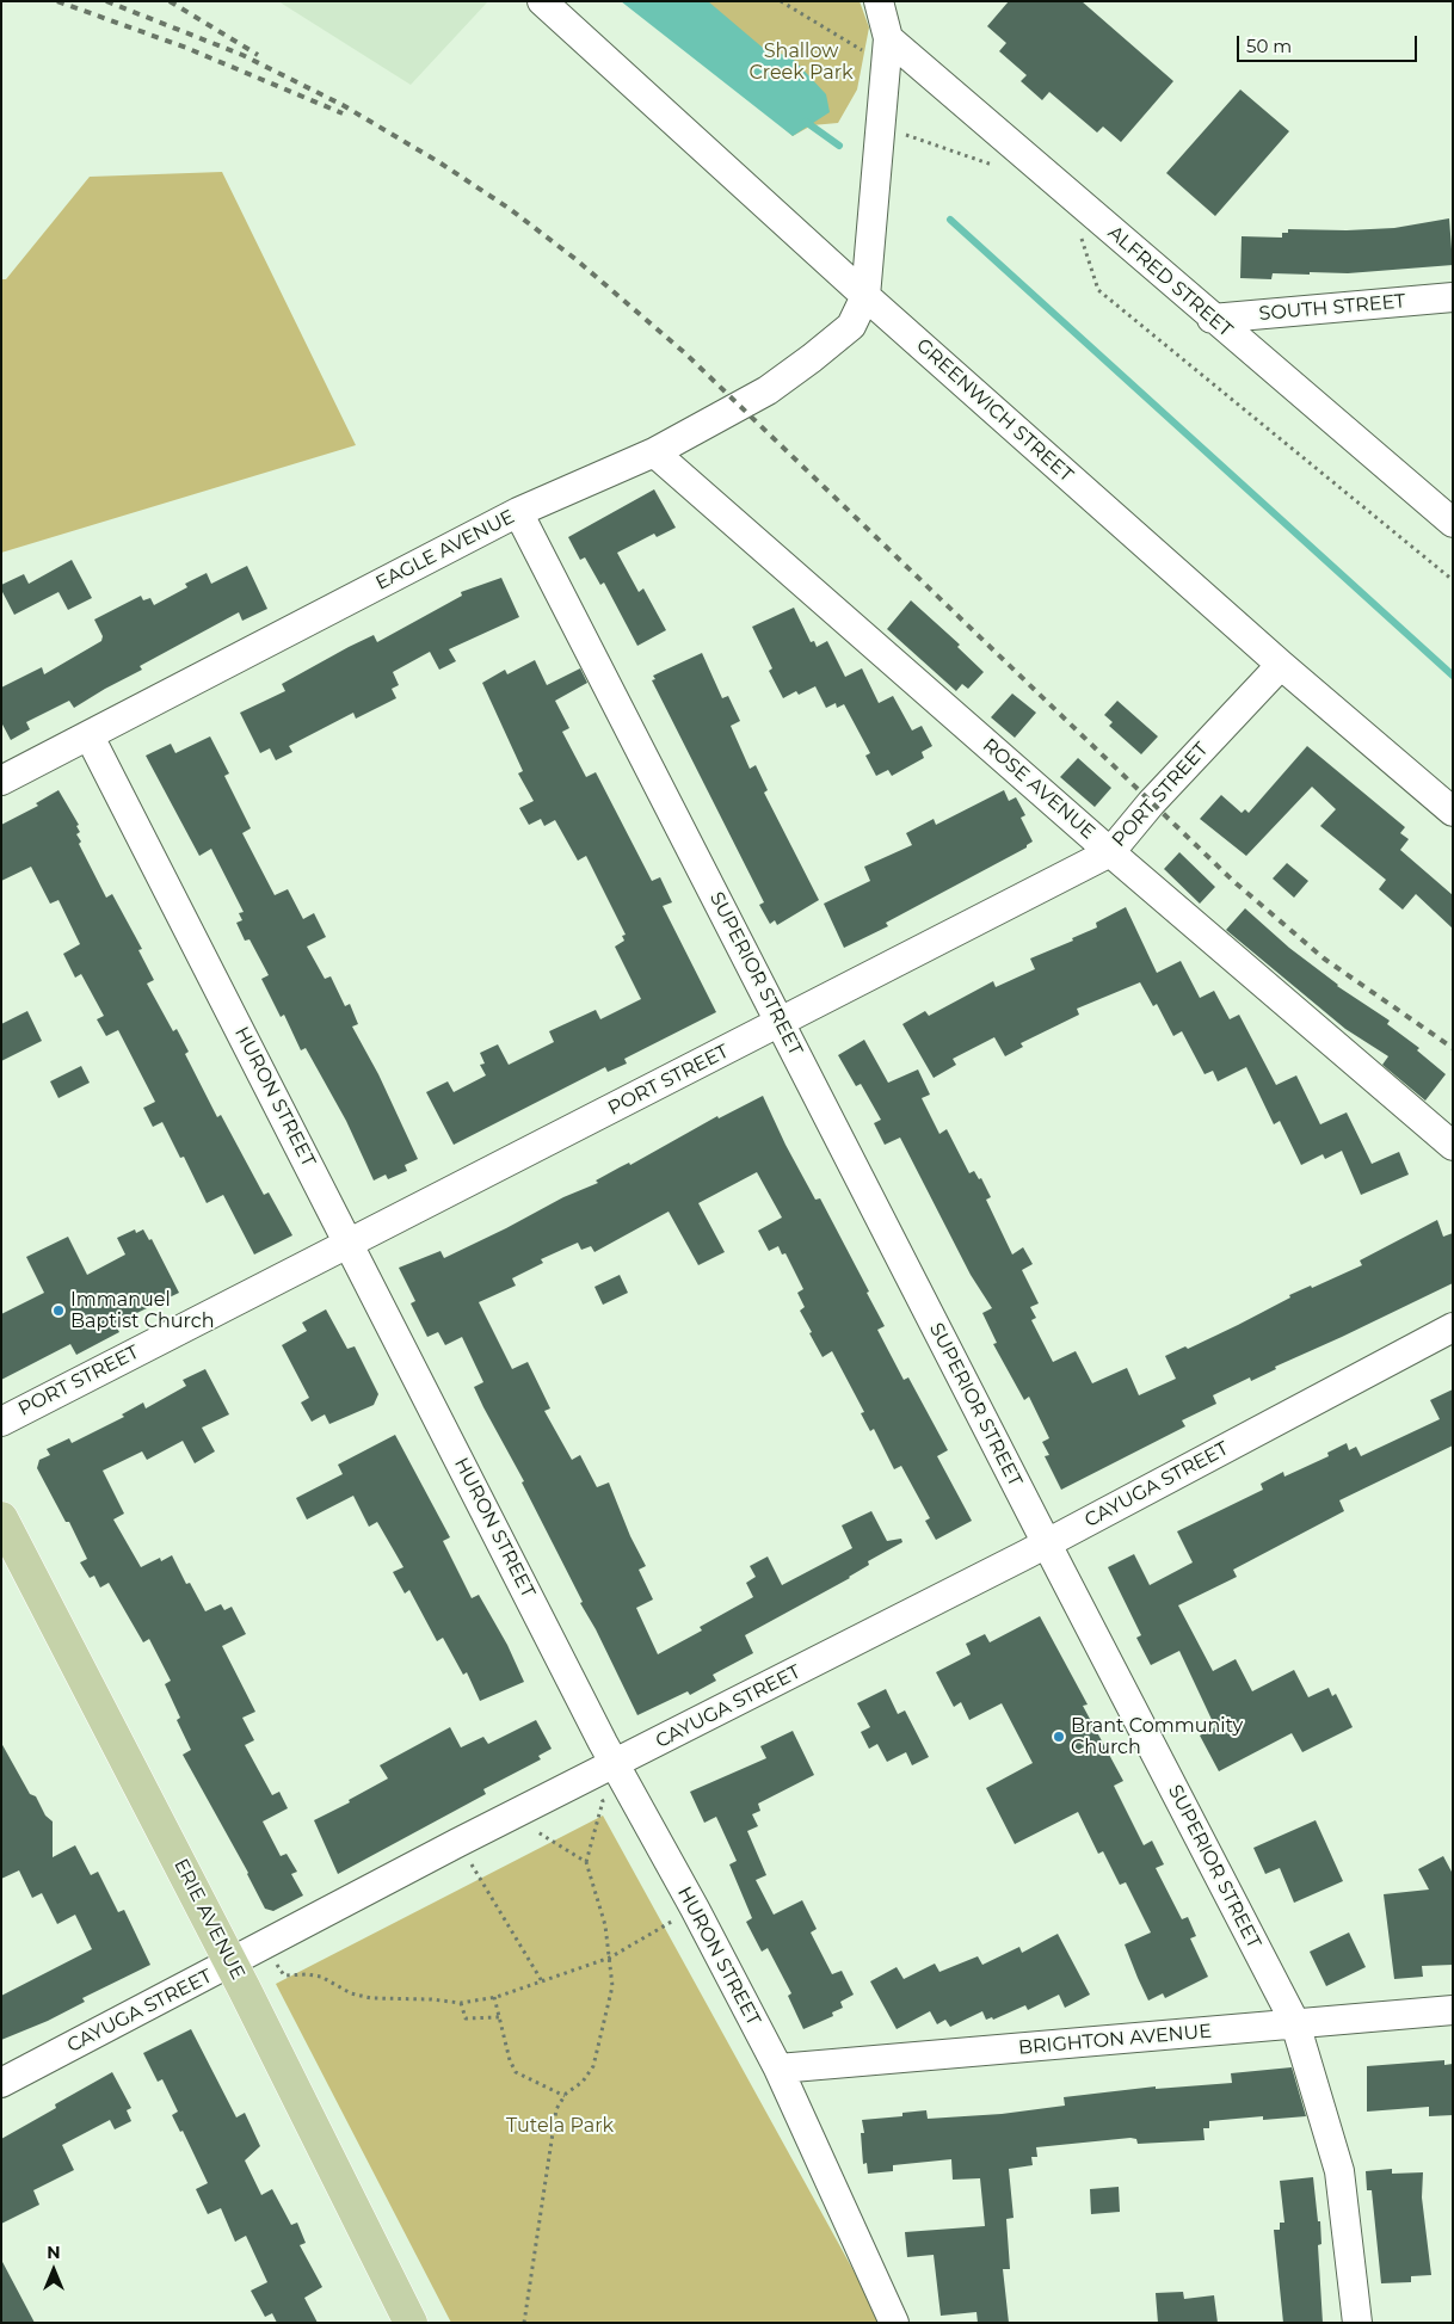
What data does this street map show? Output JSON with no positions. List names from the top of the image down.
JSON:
{
  "streets": {
    "main road": ["ERIE AVENUE"],
    "street": [
      "ALFRED STREET",
      "SOUTH STREET",
      "GREENWICH STREET",
      "EAGLE AVENUE",
      "ROSE AVENUE",
      "PORT STREET",
      "SUPERIOR STREET",
      "HURON STREET",
      "CAYUGA STREET",
      "BRIGHTON AVENUE"
    ]
  },
  "crossings": [
    ["ALFRED STREET", "SOUTH STREET"],
    ["GREENWICH STREET", "EAGLE AVENUE"],
    ["GREENWICH STREET", "PORT STREET"],
    ["EAGLE AVENUE", "ROSE AVENUE"],
    ["EAGLE AVENUE", "SUPERIOR STREET"],
    ["EAGLE AVENUE", "HURON STREET"],
    ["ROSE AVENUE", "PORT STREET"],
    ["PORT STREET", "SUPERIOR STREET"],
    ["PORT STREET", "HURON STREET"],
    ["SUPERIOR STREET", "CAYUGA STREET"],
    ["SUPERIOR STREET", "BRIGHTON AVENUE"],
    ["HURON STREET", "CAYUGA STREET"],
    ["HURON STREET", "BRIGHTON AVENUE"],
    ["CAYUGA STREET", "ERIE AVENUE"]
  ],
  "parks": ["Shallow Creek Park", "Tutela Park"],
  "places": ["Immanuel Baptist Church", "Brant Community Church"],
  "scale_bar": "50 m",
  "north": "top"
}
